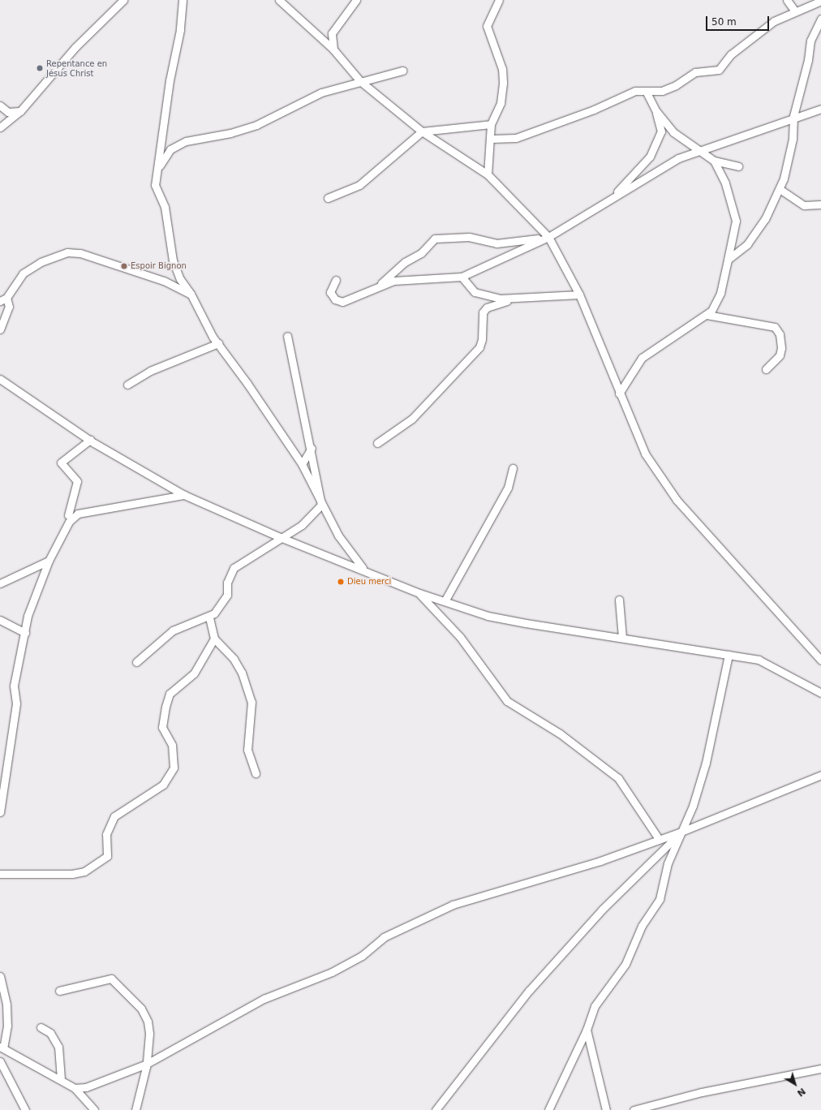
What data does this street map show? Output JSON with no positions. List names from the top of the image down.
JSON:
{
  "places": ["Repentance en Jésus Christ", "Espoir Bignon", "Dieu merci"],
  "scale_bar": "50 m",
  "north": "bottom right"
}
